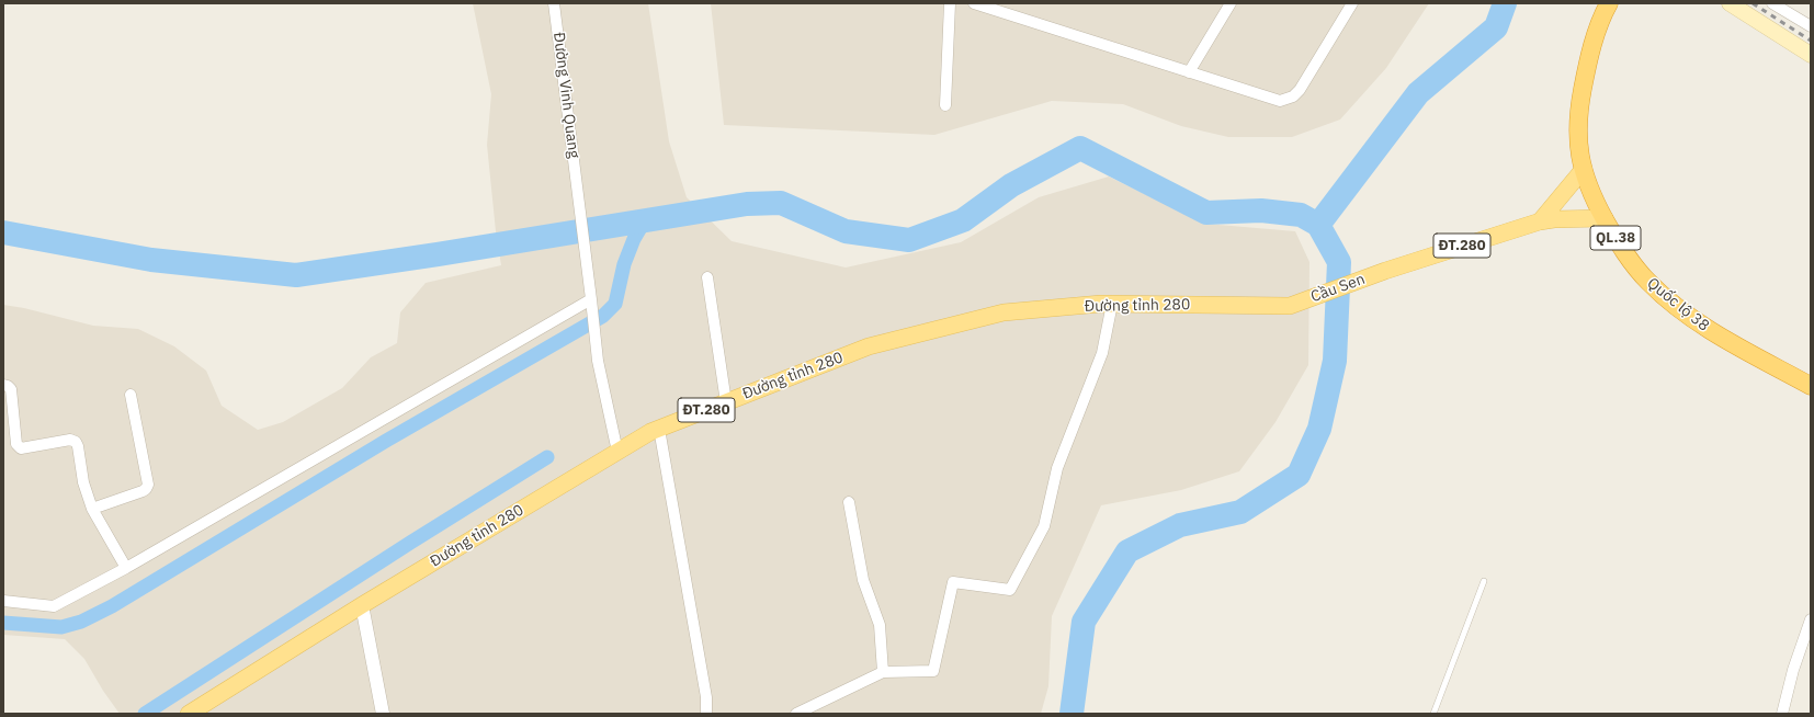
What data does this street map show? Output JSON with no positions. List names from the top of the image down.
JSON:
{
  "streets": {
    "highway": ["QL.38", "Quốc lộ 38"],
    "main road": ["ĐT.280", "Cầu Sen", "Đường tỉnh 280"],
    "street": ["Đường Vinh Quang"]
  },
  "crossings": [
    ["Đường Vinh Quang", "Đường tỉnh 280"],
    ["ĐT.280", "Cầu Sen"],
    ["ĐT.280", "Quốc lộ 38"],
    ["Cầu Sen", "Đường tỉnh 280"]
  ]
}
